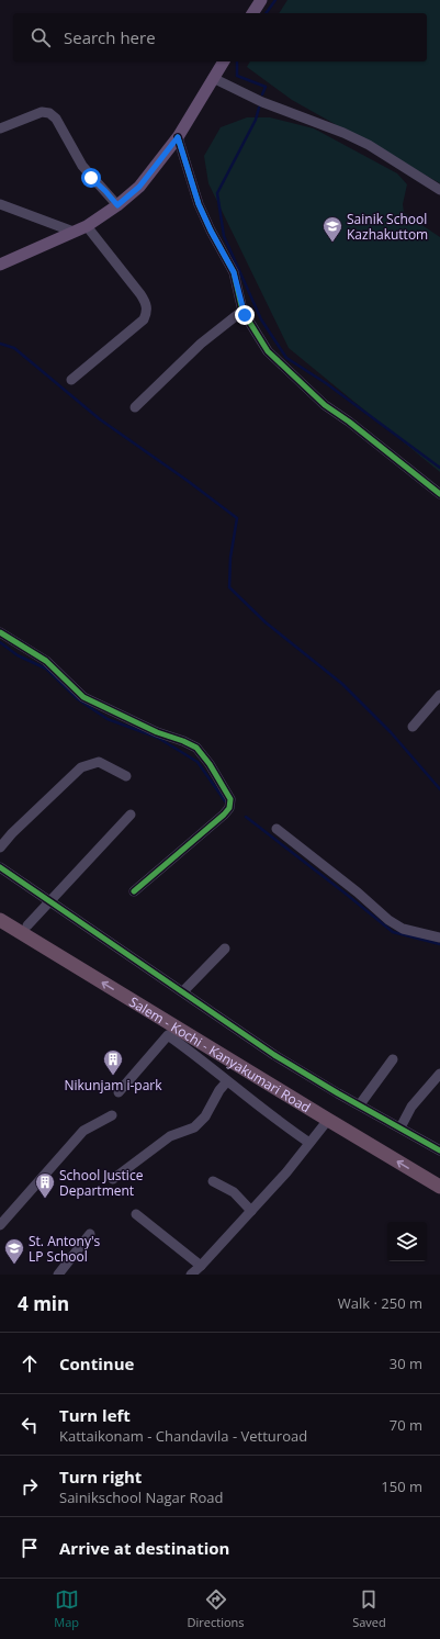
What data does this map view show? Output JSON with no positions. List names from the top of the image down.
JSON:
{
  "streets": {
    "highway": ["Salem - Kochi - Kanyakumari Road"]
  },
  "one_way": ["Salem - Kochi - Kanyakumari Road"],
  "places": {
    "school or university": ["Sainik School Kazhakuttom", "St. Antony's LP School"],
    "building": ["Nikunjam i-park", "School Justice Department"]
  },
  "page": {
    "search": "Search here",
    "heading": ["4 min", "Walk · 250 m"],
    "list": [
      ["Continue", "30 m"],
      ["Turn left", "Kattaikonam - Chandavila - Vetturoad", "70 m"],
      ["Turn right", "Sainikschool Nagar Road", "150 m"],
      "Arrive at destination"
    ],
    "nav": ["Map", "Directions", "Saved"]
  }
}
